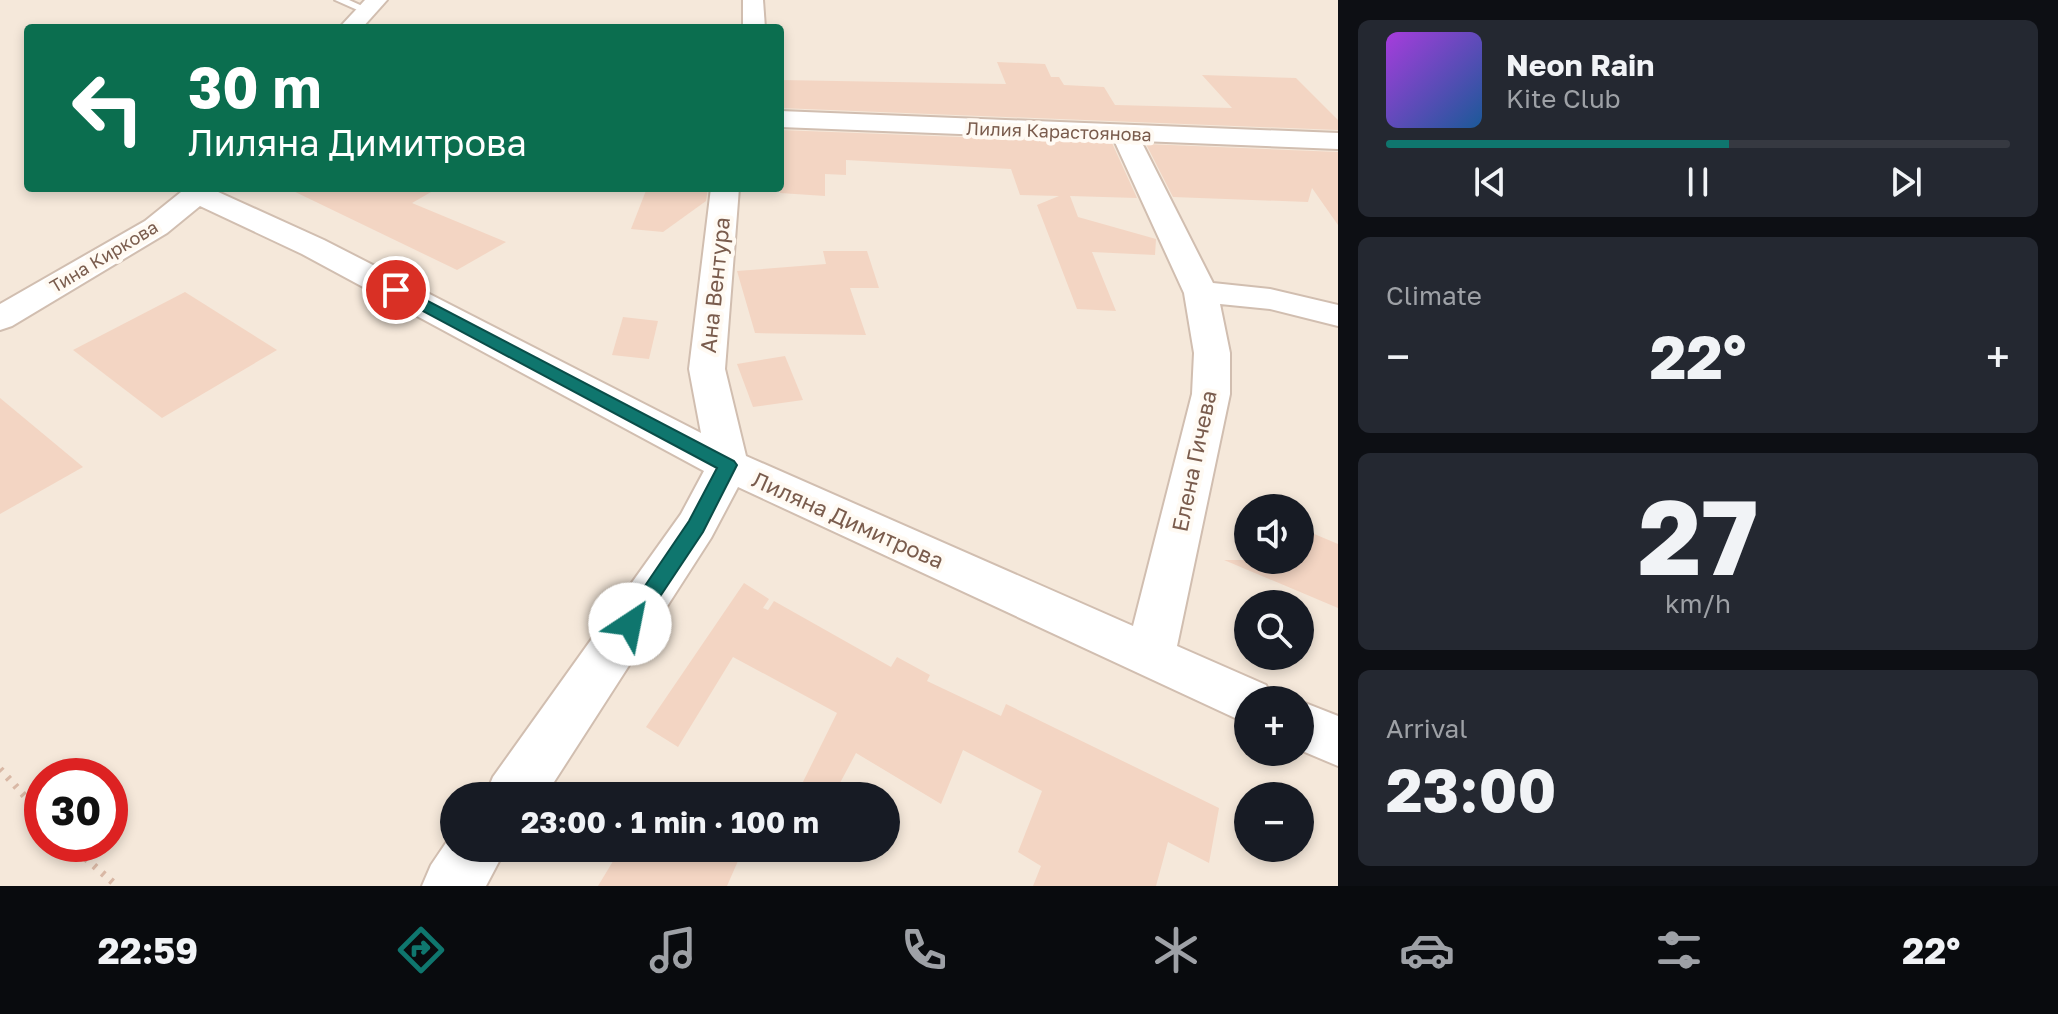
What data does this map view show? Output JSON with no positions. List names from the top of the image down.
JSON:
{
  "streets": {
    "street": [
      "Лилия Карастоянова",
      "Тина Киркова",
      "Ана Вентура",
      "Елена Гичева",
      "Лиляна Димитрова"
    ]
  },
  "crossings": [
    ["Лилия Карастоянова", "Елена Гичева"],
    ["Ана Вентура", "Лиляна Димитрова"],
    ["Елена Гичева", "Лиляна Димитрова"]
  ],
  "page": {
    "turn": ["30 m", "Лиляна Димитрова"],
    "song": ["Neon Rain", "Kite Club"],
    "tile": [
      "Climate",
      ["27", "km/h"],
      ["Arrival", "23:00"]
    ],
    "heat": ["−", "22°", "+"],
    "map_buttons": ["+", "−"],
    "limit": "30",
    "trip": "23:00 · 1 min · 100 m",
    "tabs": ["22:59", "22°"]
  }
}
